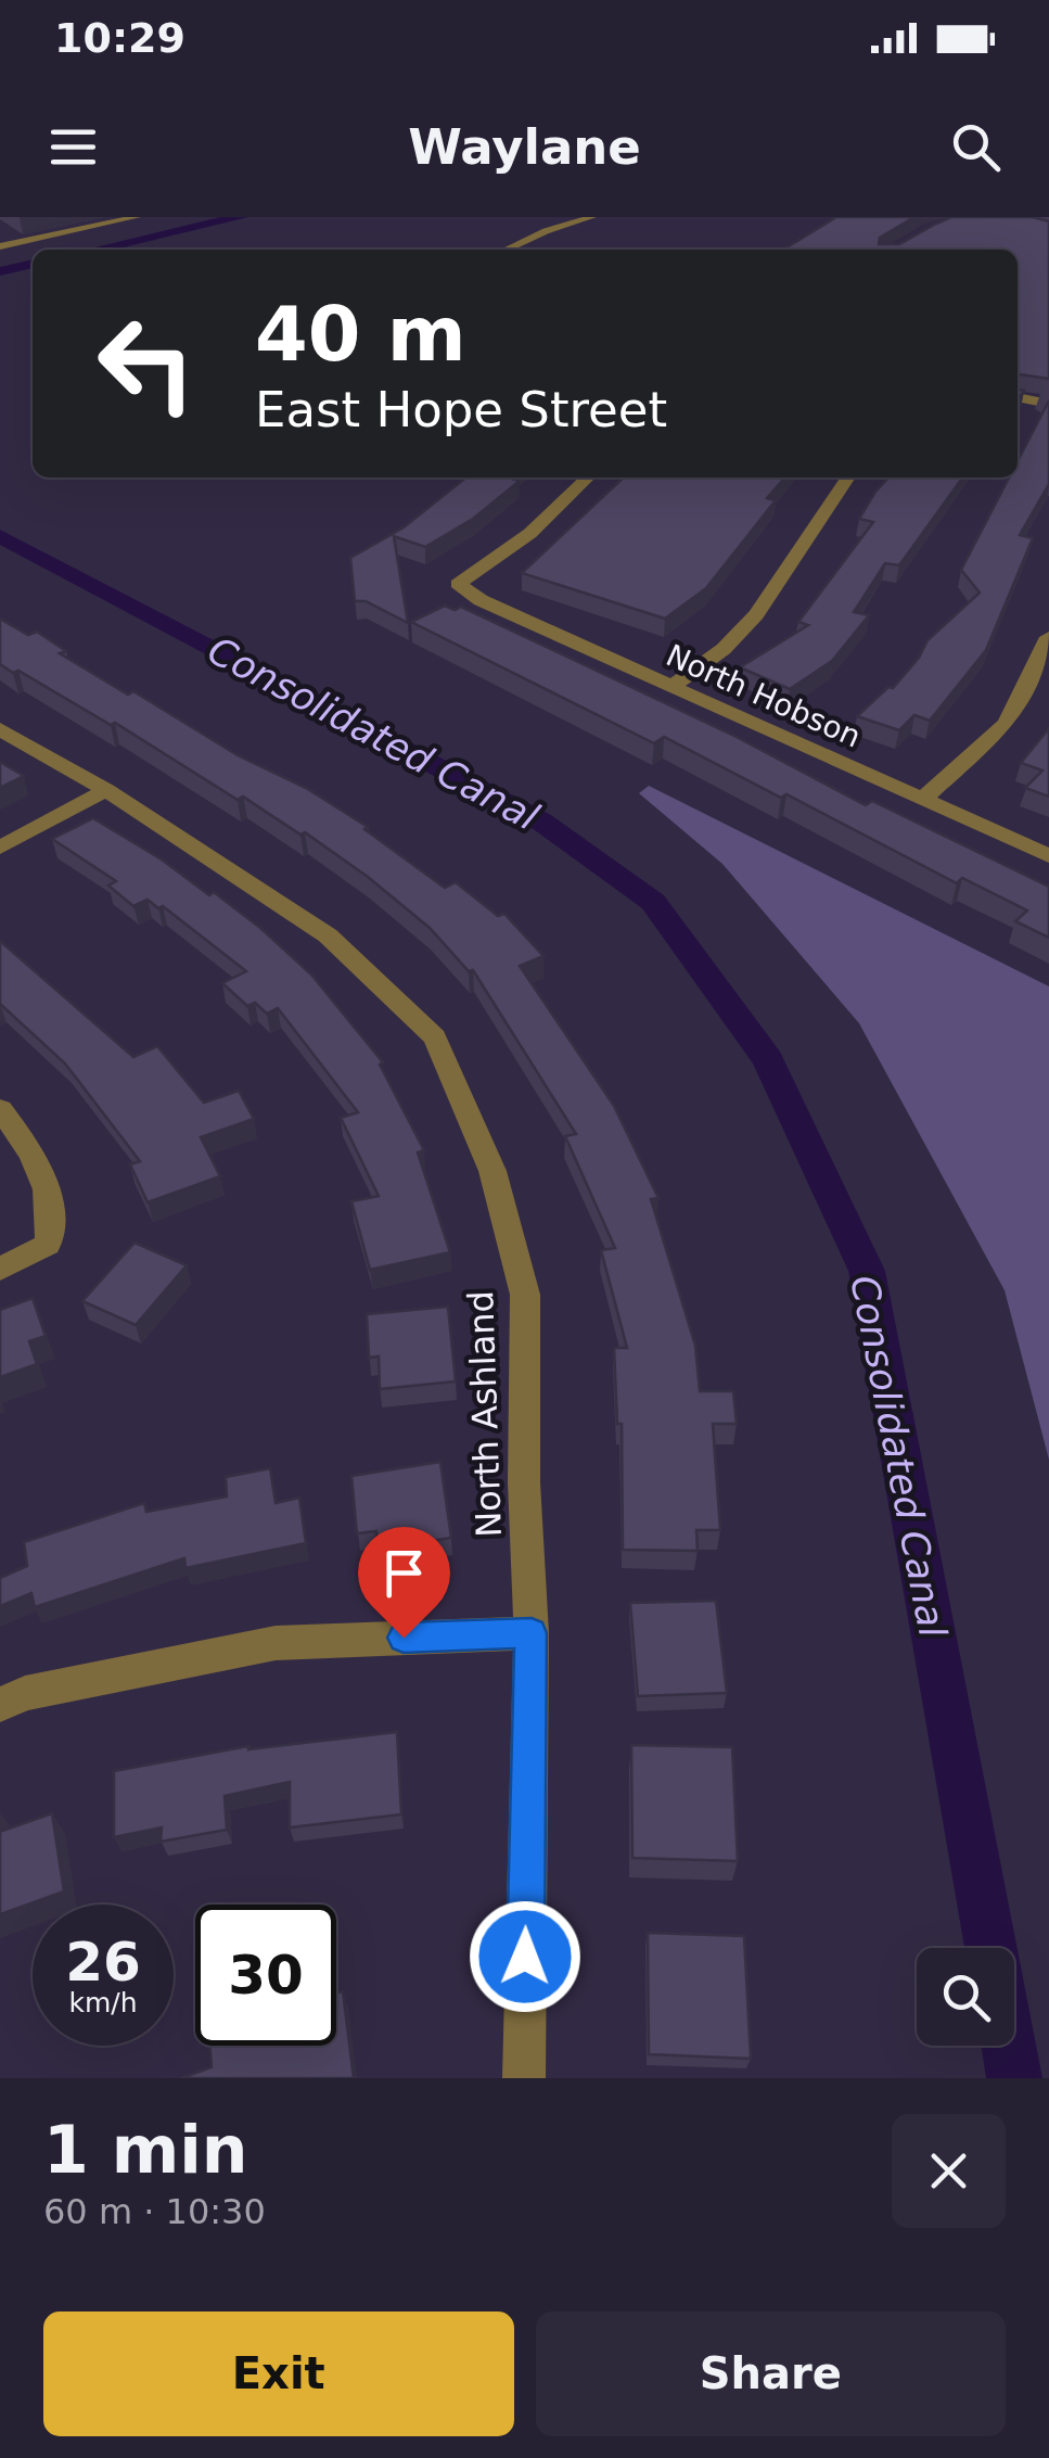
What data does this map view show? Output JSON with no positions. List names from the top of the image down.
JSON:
{
  "streets": {
    "street": ["North Hobson", "North Ashland"]
  },
  "water": ["Consolidated Canal"],
  "page": {
    "status": "10:29",
    "header": "Waylane",
    "turn": ["40 m", "East Hope Street"],
    "speed": "26 km/h",
    "limit": "30",
    "heading": ["1 min", "60 m · 10:30"],
    "buttons": ["Exit", "Share"]
  }
}
